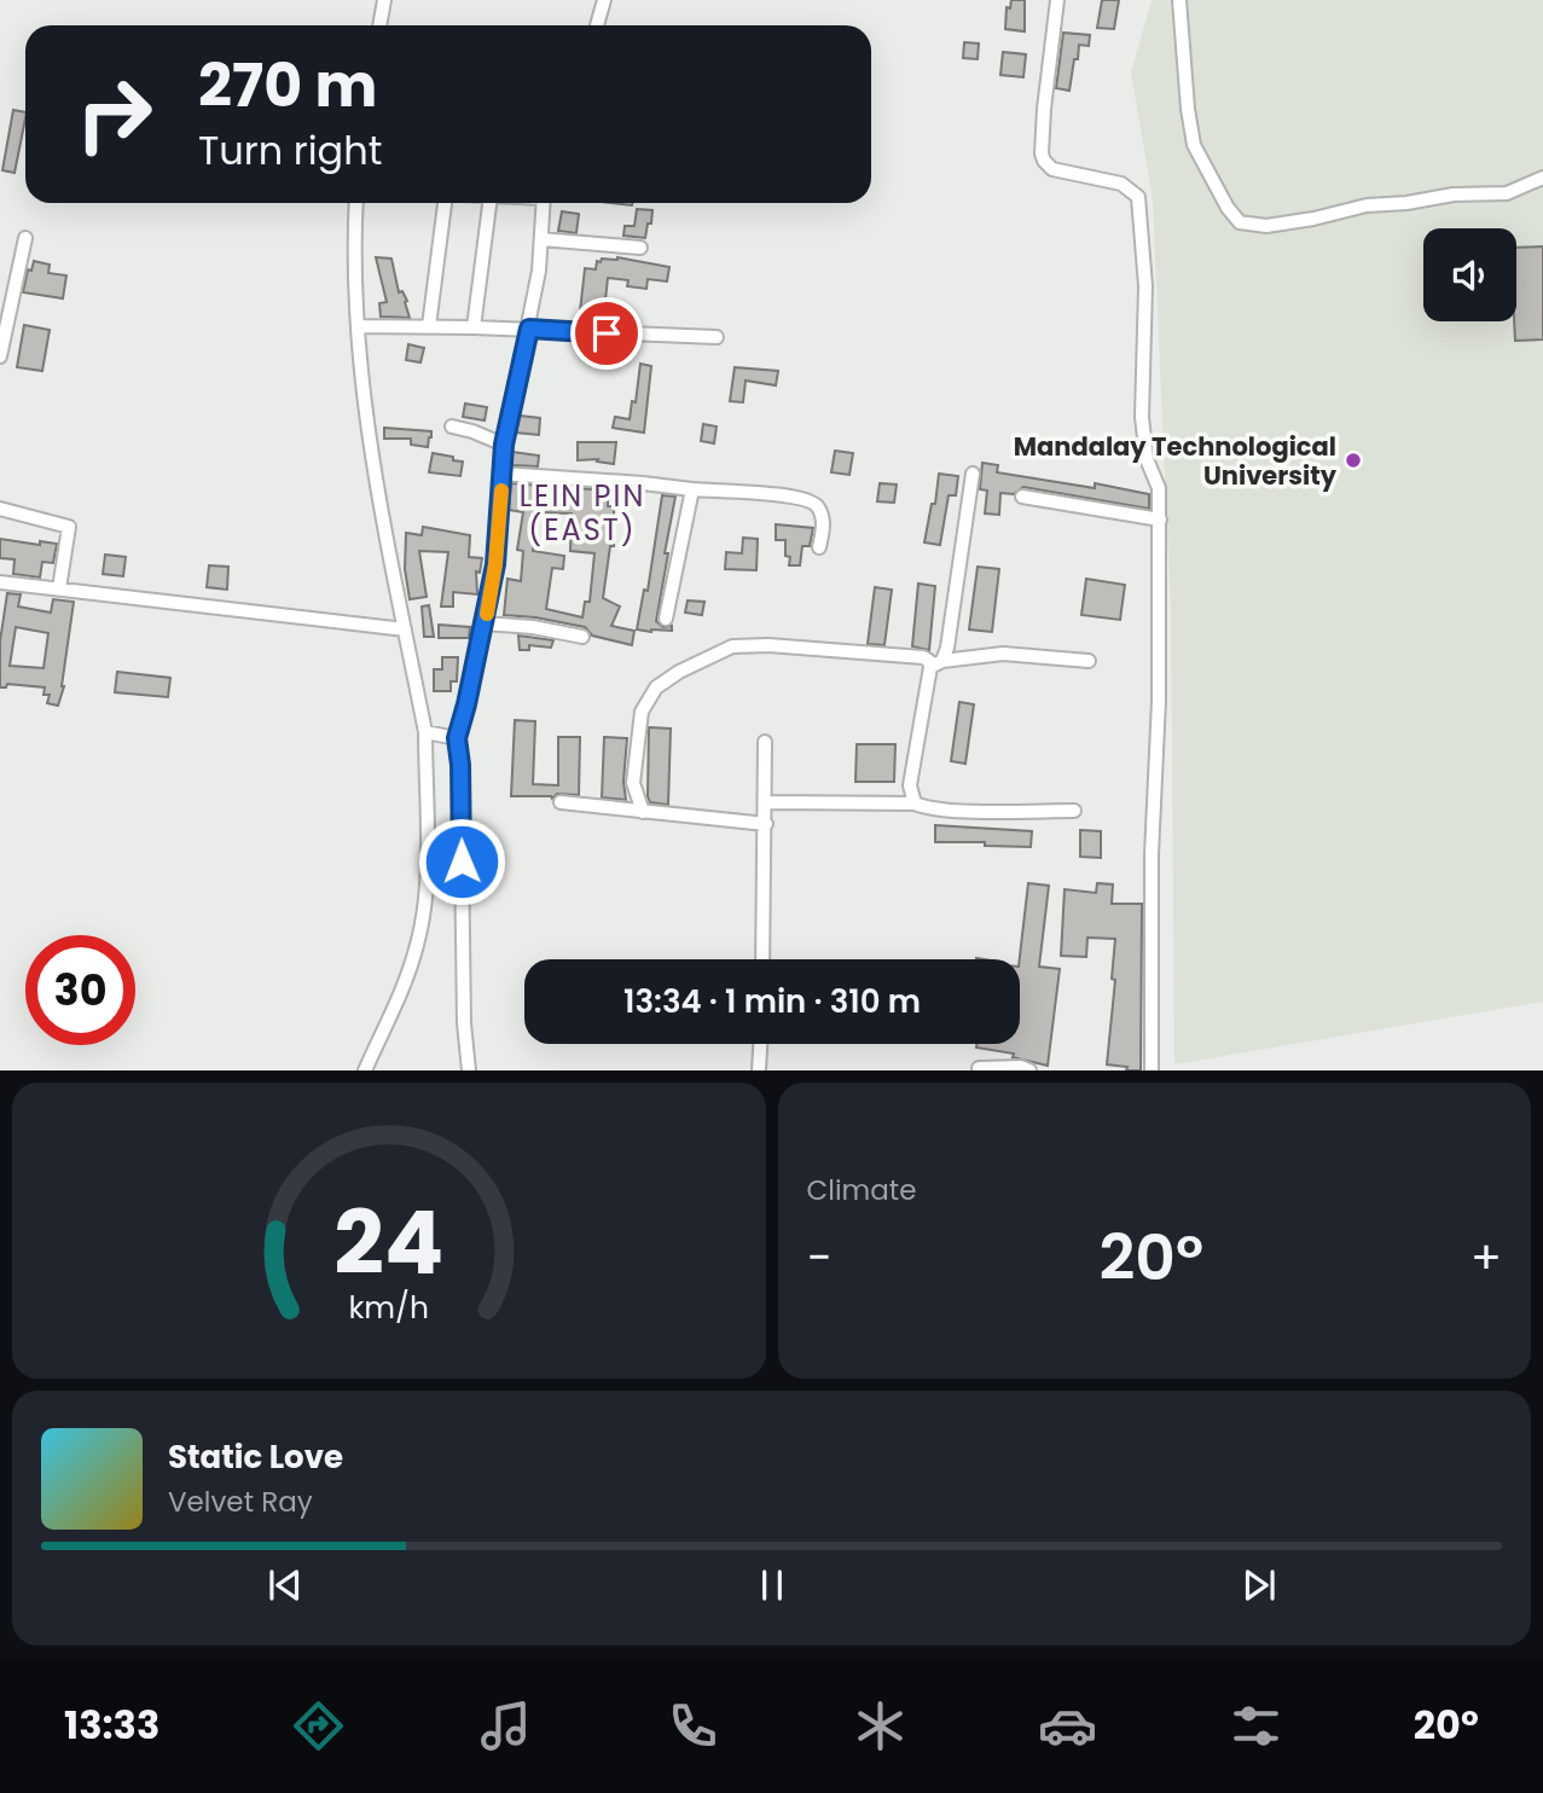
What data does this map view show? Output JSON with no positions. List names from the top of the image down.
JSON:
{
  "districts": ["LEIN PIN (EAST)"],
  "places": ["Mandalay Technological University"],
  "page": {
    "turn": ["270 m", "Turn right"],
    "limit": "30",
    "trip": "13:34 · 1 min · 310 m",
    "tile": "Climate",
    "heat": ["−", "20°", "+"],
    "song": ["Static Love", "Velvet Ray"],
    "tabs": ["13:33", "20°"],
    "gauge": ["24", "km/h"]
  }
}
